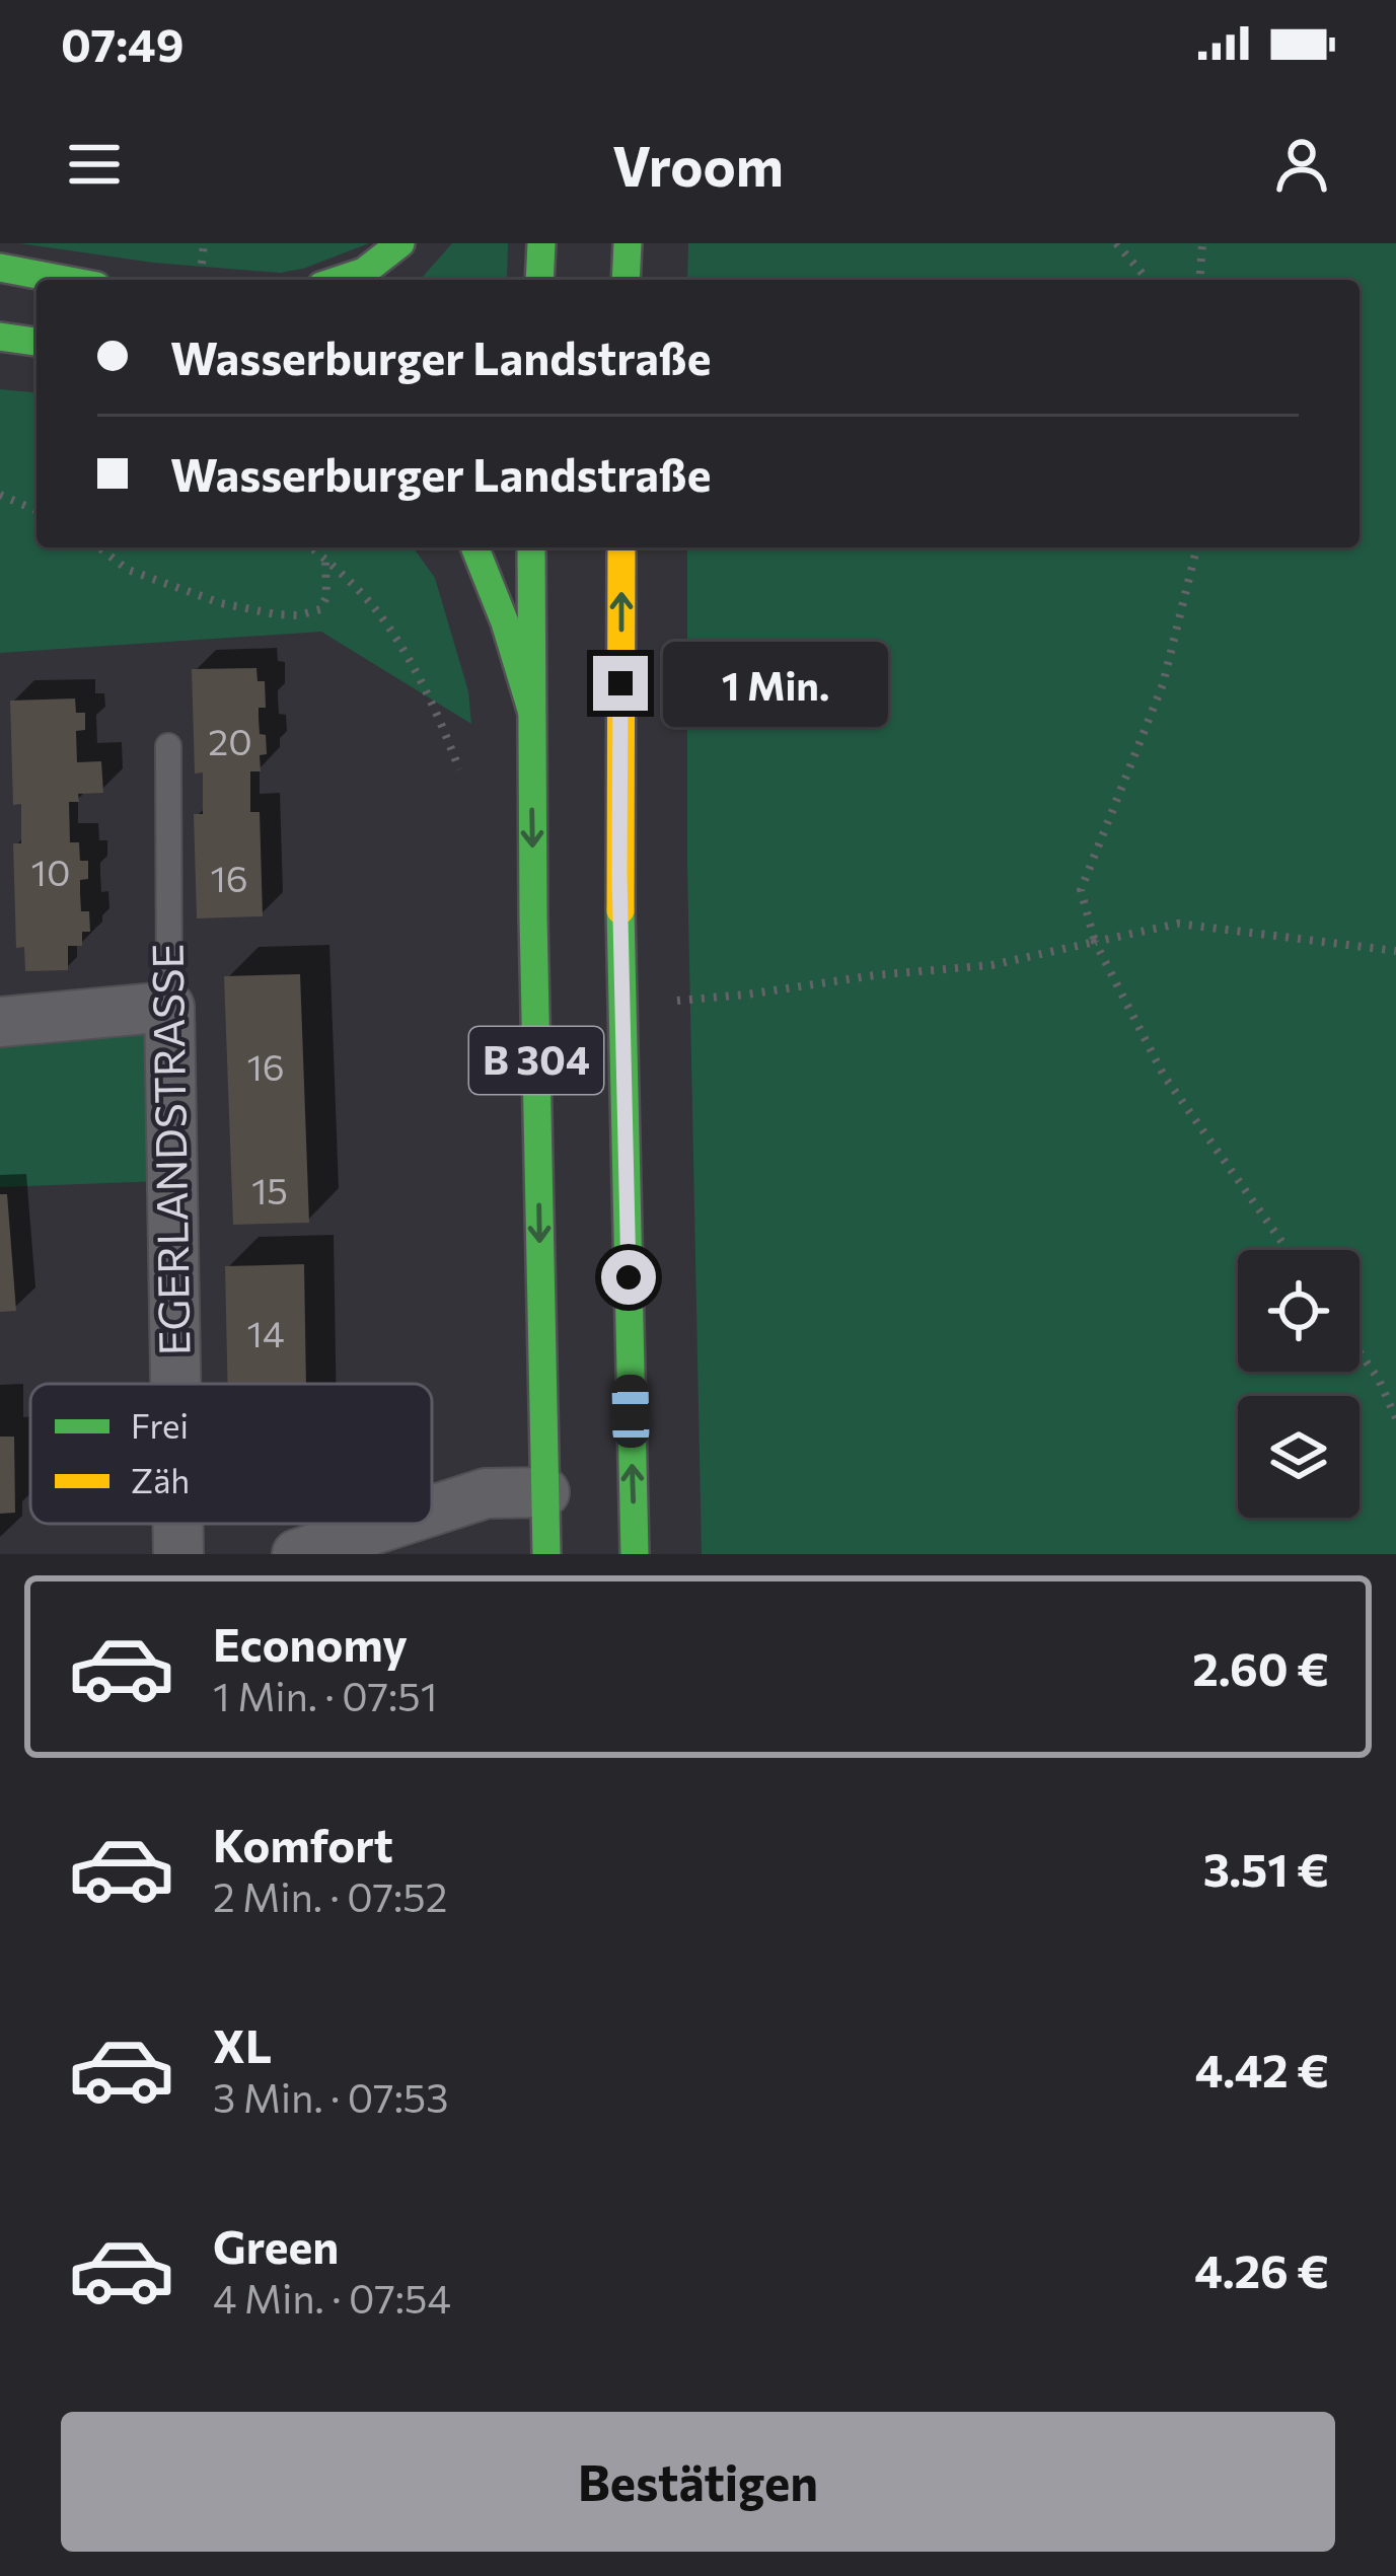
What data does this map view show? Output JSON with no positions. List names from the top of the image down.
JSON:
{
  "streets": {
    "main road": ["B 304"],
    "street": ["EGERLANDSTRASSE"]
  },
  "house_numbers": [
    "20",
    "10",
    "16",
    "16",
    "15",
    "14"
  ],
  "legend": ["Frei", "Zäh"],
  "page": {
    "status": "07:49",
    "header": "Vroom",
    "banner": ["Wasserburger Landstraße", "Wasserburger Landstraße"],
    "bubble": "1 Min.",
    "list": [
      {
        "name": "Economy",
        "note": "1 Min. · 07:51",
        "value": "2.60 €"
      },
      {
        "name": "Komfort",
        "note": "2 Min. · 07:52",
        "value": "3.51 €"
      },
      {
        "name": "XL",
        "note": "3 Min. · 07:53",
        "value": "4.42 €"
      },
      {
        "name": "Green",
        "note": "4 Min. · 07:54",
        "value": "4.26 €"
      }
    ],
    "buttons": "Bestätigen"
  }
}
